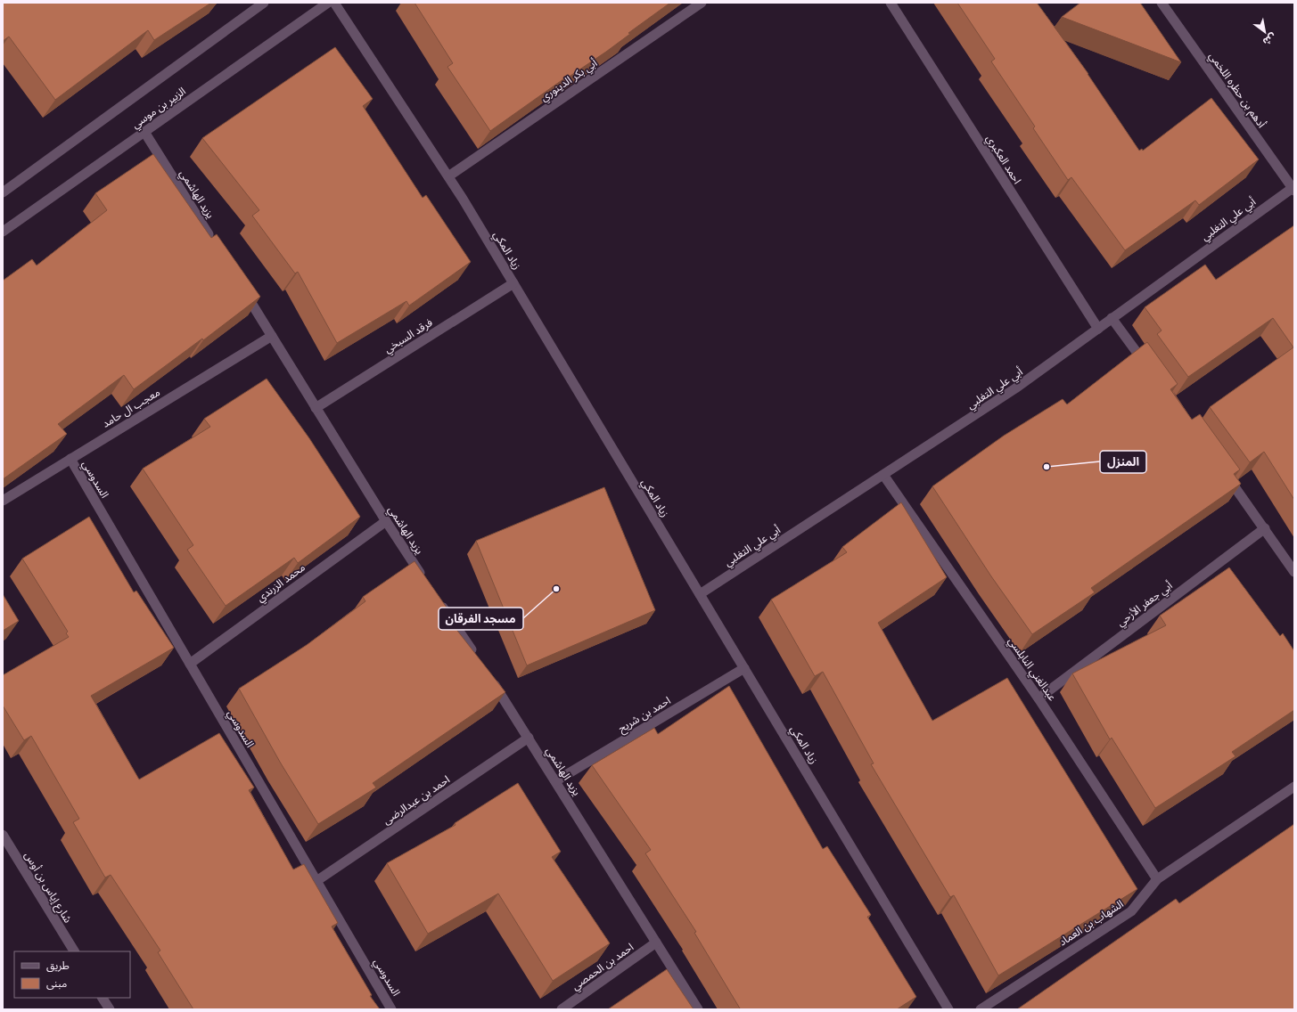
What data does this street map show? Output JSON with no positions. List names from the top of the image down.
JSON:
{
  "streets": {
    "street": [
      "أبي بكر الدينوري",
      "أدهم بن حظره اللخمي",
      "الزبير بن موسي",
      "احمد العكبري",
      "يزيد الهاشمي",
      "أبي علي التغلبي",
      "زياد المكي",
      "فرقد السبخي",
      "معجب ال حامد",
      "السدوسي",
      "محمد الزرندي",
      "أبي جعفر الأزحي",
      "عبدالغني النابلسي",
      "احمد بن شريح",
      "احمد بن عبدالرضى",
      "شارع إياس بن أوس",
      "الشهاب بن العماد",
      "احمد بن الحمصي"
    ]
  },
  "crossings": [
    ["أبي بكر الدينوري", "زياد المكي"],
    ["أدهم بن حظره اللخمي", "أبي علي التغلبي"],
    ["الزبير بن موسي", "يزيد الهاشمي"],
    ["احمد العكبري", "أبي علي التغلبي"],
    ["يزيد الهاشمي", "فرقد السبخي"],
    ["يزيد الهاشمي", "معجب ال حامد"],
    ["يزيد الهاشمي", "محمد الزرندي"],
    ["يزيد الهاشمي", "احمد بن شريح"],
    ["يزيد الهاشمي", "احمد بن عبدالرضى"],
    ["يزيد الهاشمي", "احمد بن الحمصي"],
    ["أبي علي التغلبي", "زياد المكي"],
    ["أبي علي التغلبي", "عبدالغني النابلسي"],
    ["زياد المكي", "فرقد السبخي"],
    ["زياد المكي", "احمد بن شريح"],
    ["معجب ال حامد", "السدوسي"],
    ["السدوسي", "محمد الزرندي"],
    ["السدوسي", "احمد بن عبدالرضى"],
    ["أبي جعفر الأزحي", "عبدالغني النابلسي"],
    ["عبدالغني النابلسي", "الشهاب بن العماد"]
  ],
  "places": ["المنزل", "مسجد الفرقان"],
  "legend": ["طريق", "مبنى"],
  "north": "bottom right"
}
